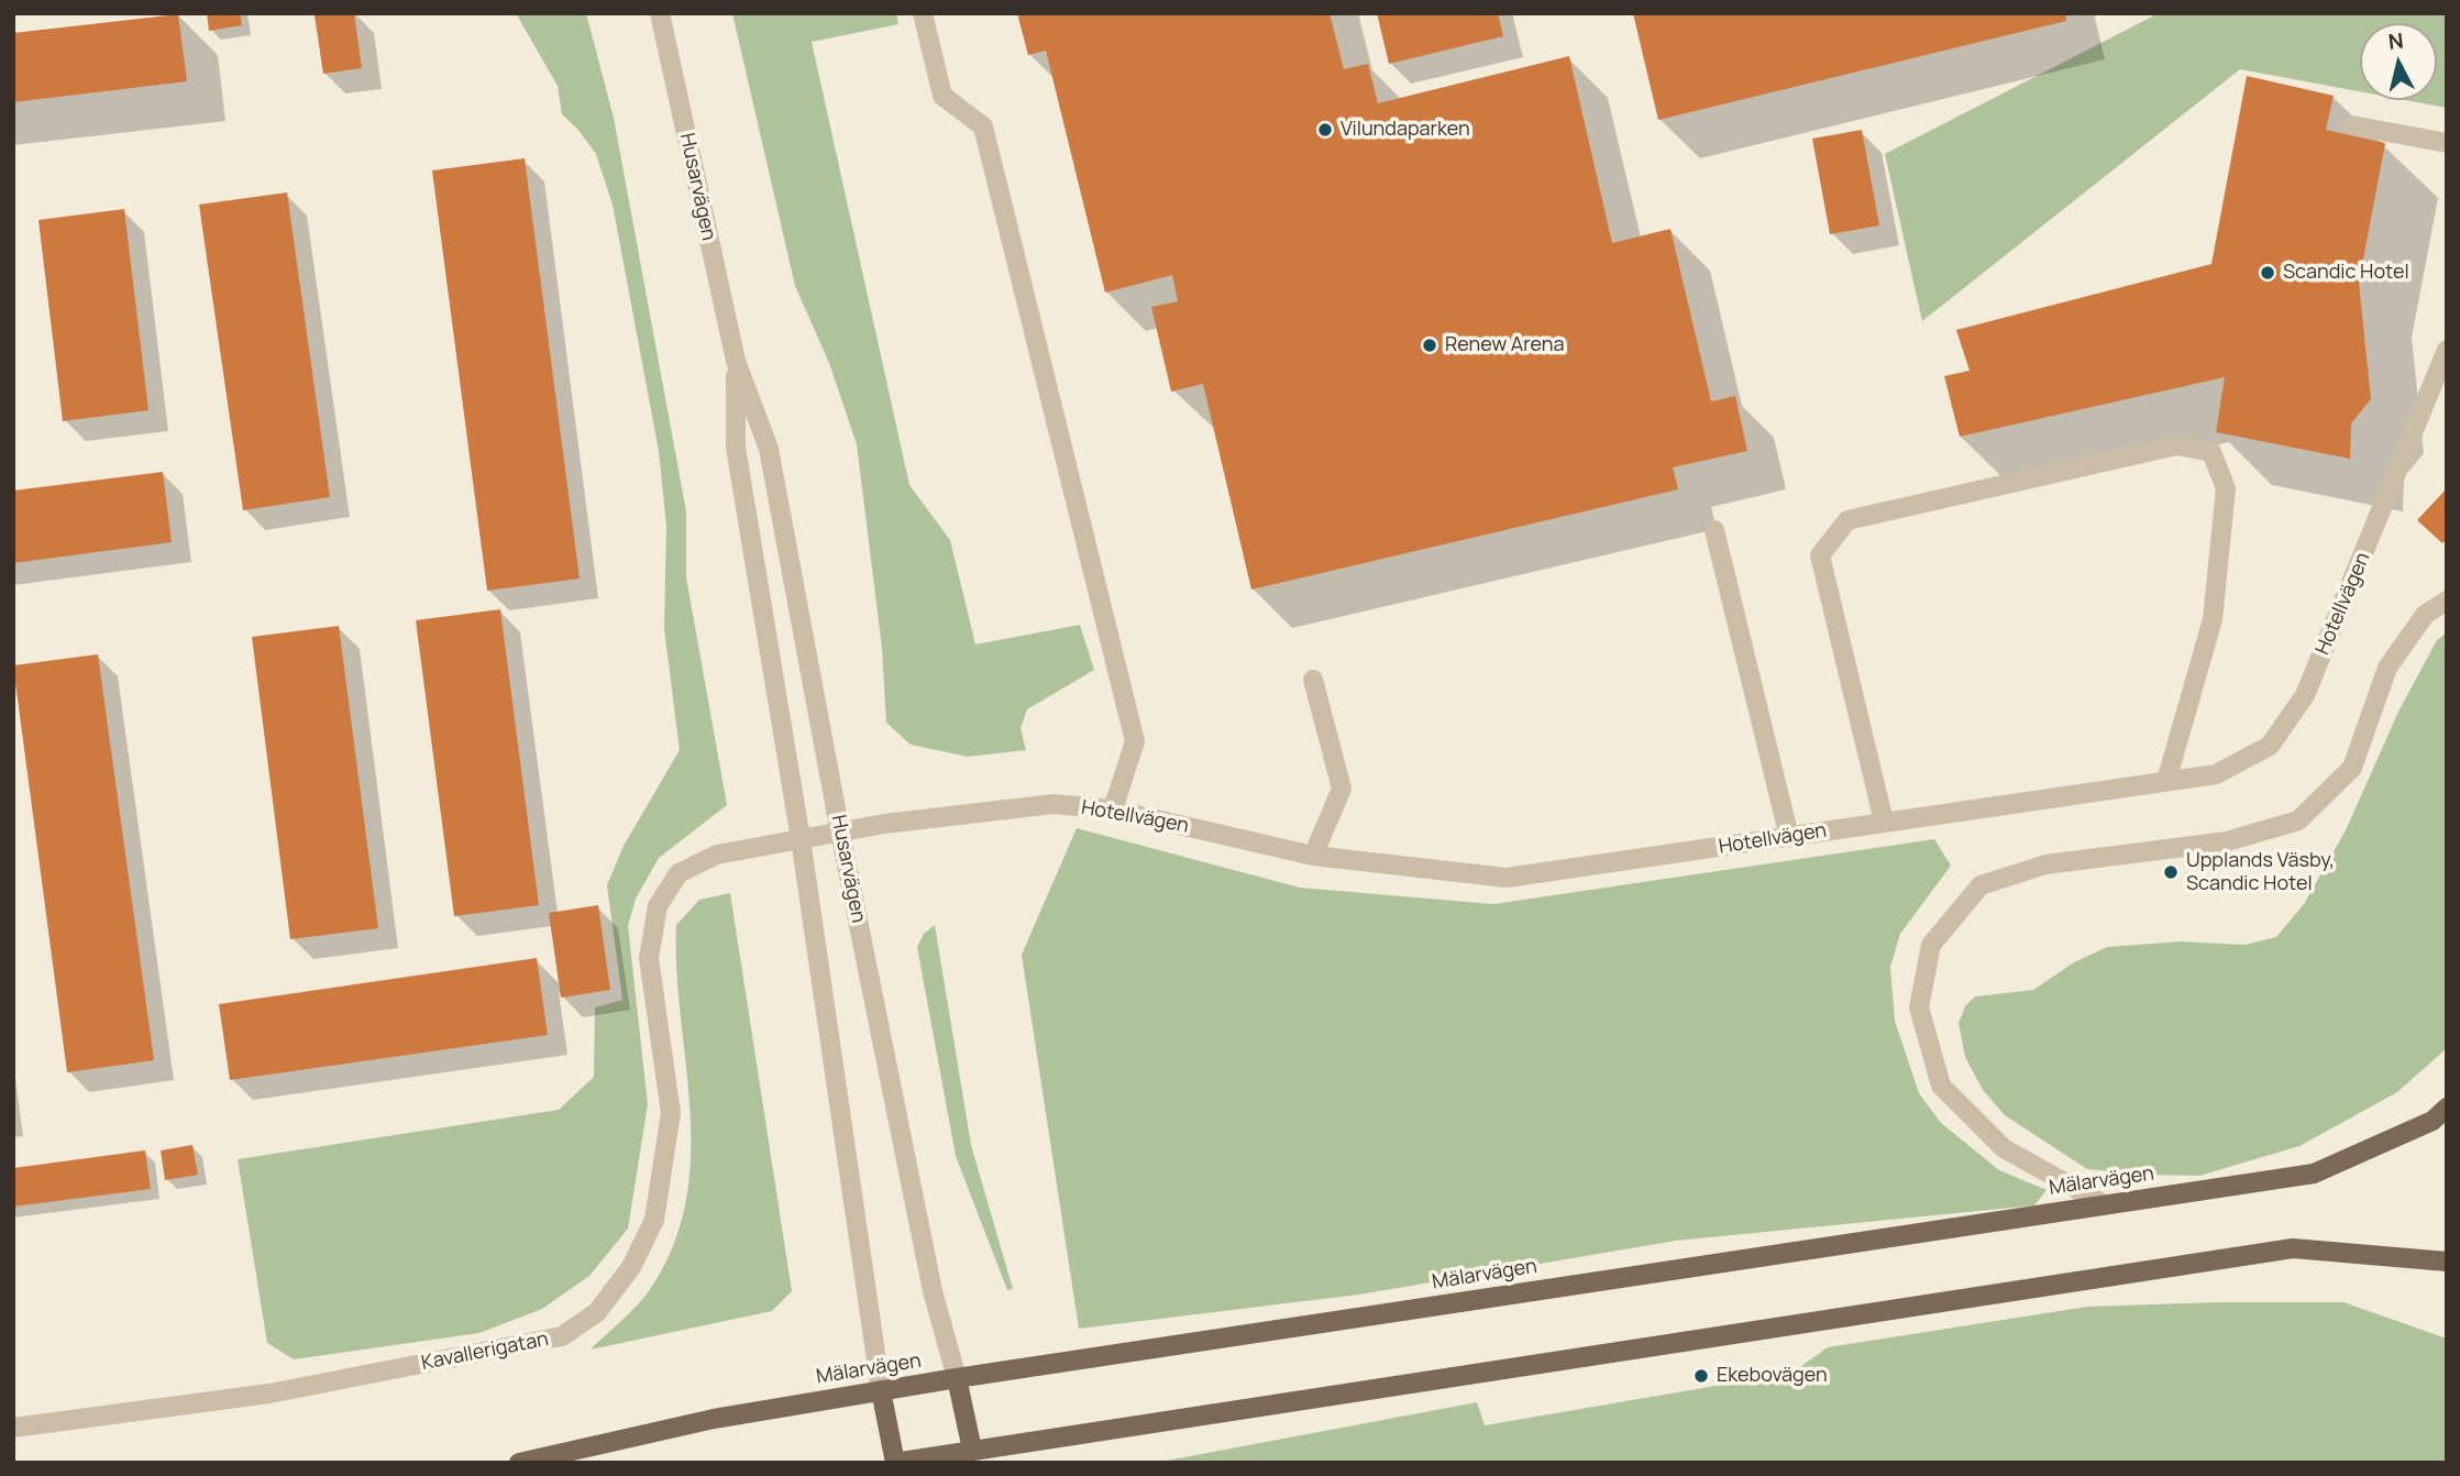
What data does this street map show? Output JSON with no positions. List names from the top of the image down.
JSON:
{
  "streets": {
    "main road": ["Mälarvägen"],
    "street": ["Husarvägen", "Hotellvägen", "Kavallerigatan"]
  },
  "crossings": [
    ["Husarvägen", "Hotellvägen"],
    ["Husarvägen", "Mälarvägen"],
    ["Husarvägen", "Kavallerigatan"],
    ["Hotellvägen", "Kavallerigatan"]
  ],
  "places": [
    "Vilundaparken",
    "Scandic Hotel",
    "Renew Arena",
    "Upplands Väsby, Scandic Hotel",
    "Ekebovägen"
  ],
  "north": "top"
}
